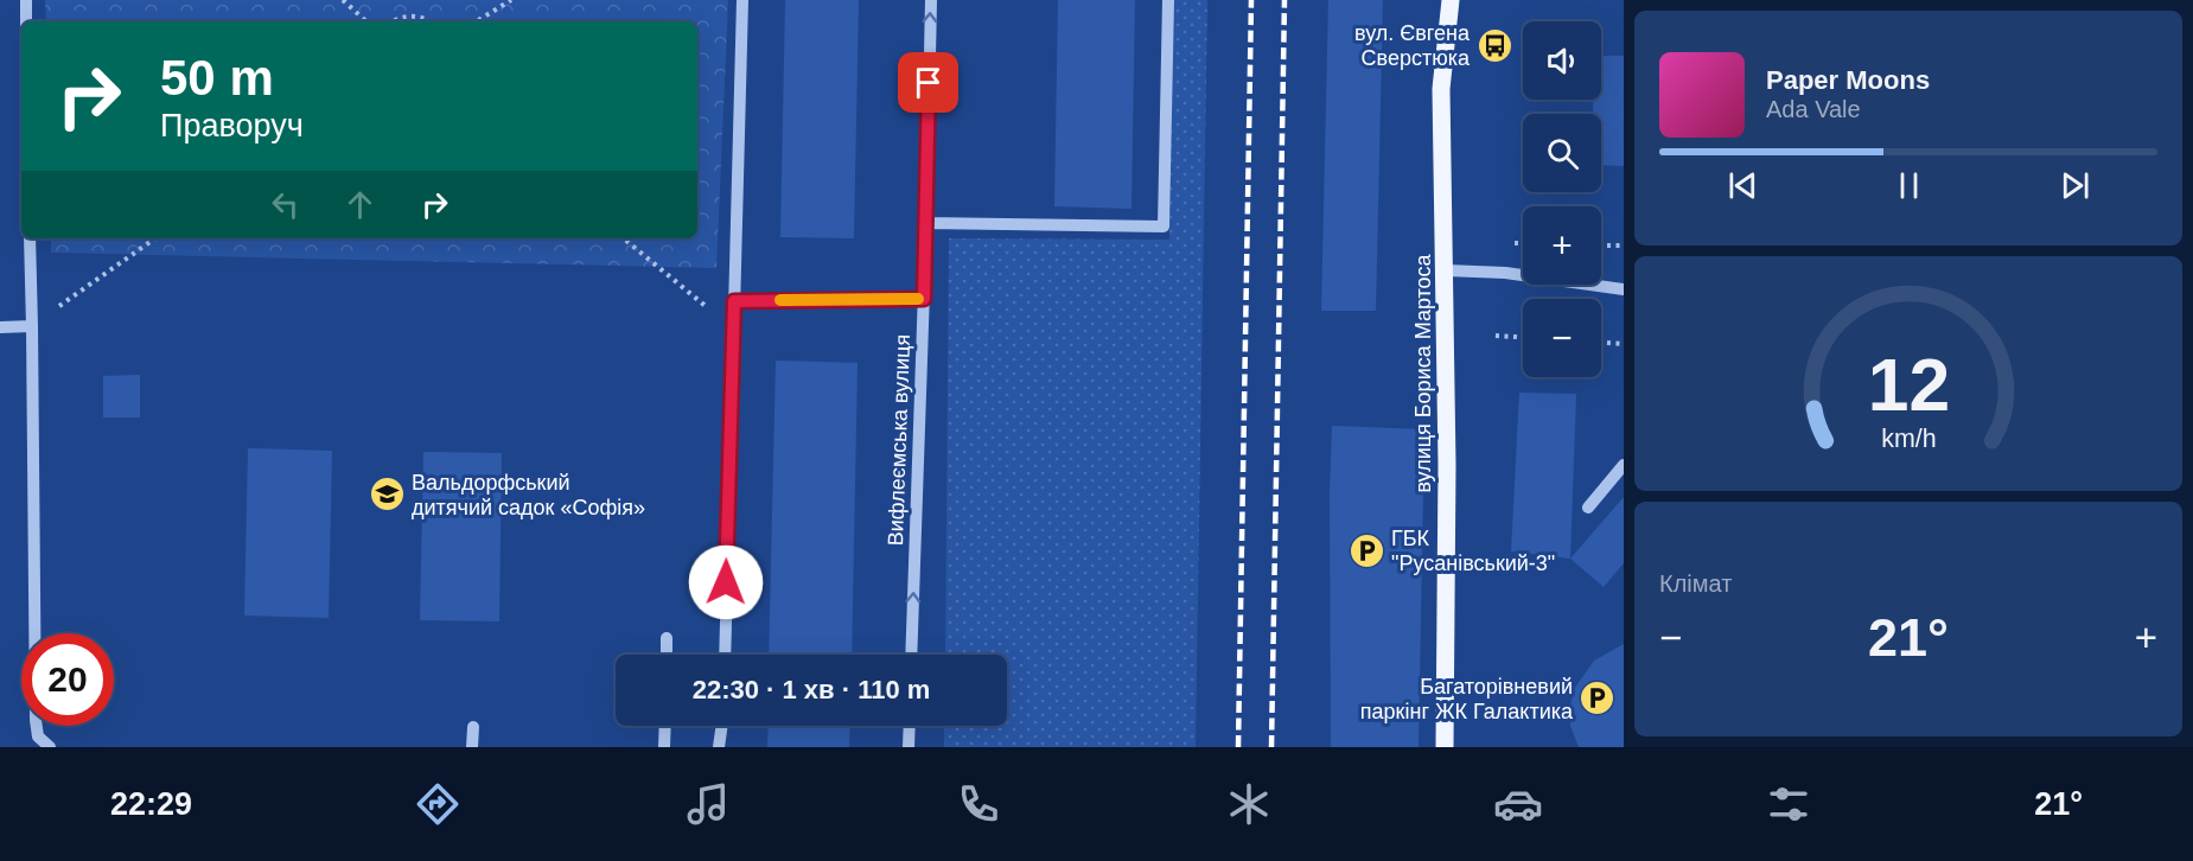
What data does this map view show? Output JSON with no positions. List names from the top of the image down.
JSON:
{
  "streets": {
    "main road": ["вулиця Бориса Мартоса"],
    "street": ["Вифлеємська вулиця"]
  },
  "one_way": ["Вифлеємська вулиця"],
  "places": {
    "bus stop": ["вул. Євгена Сверстюка"],
    "school or university": ["Вальдорфський дитячий садок «Софія»"],
    "parking": ["ГБК \"Русанівський-3\"", "Багаторівневий паркінг ЖК Галактика"]
  },
  "page": {
    "map_buttons": ["+", "−"],
    "turn": ["50 m", "Праворуч"],
    "song": ["Paper Moons", "Ada Vale"],
    "tile": "Клімат",
    "heat": ["−", "21°", "+"],
    "limit": "20",
    "trip": "22:30 · 1 хв · 110 m",
    "tabs": ["22:29", "21°"],
    "gauge": ["12", "km/h"]
  }
}
